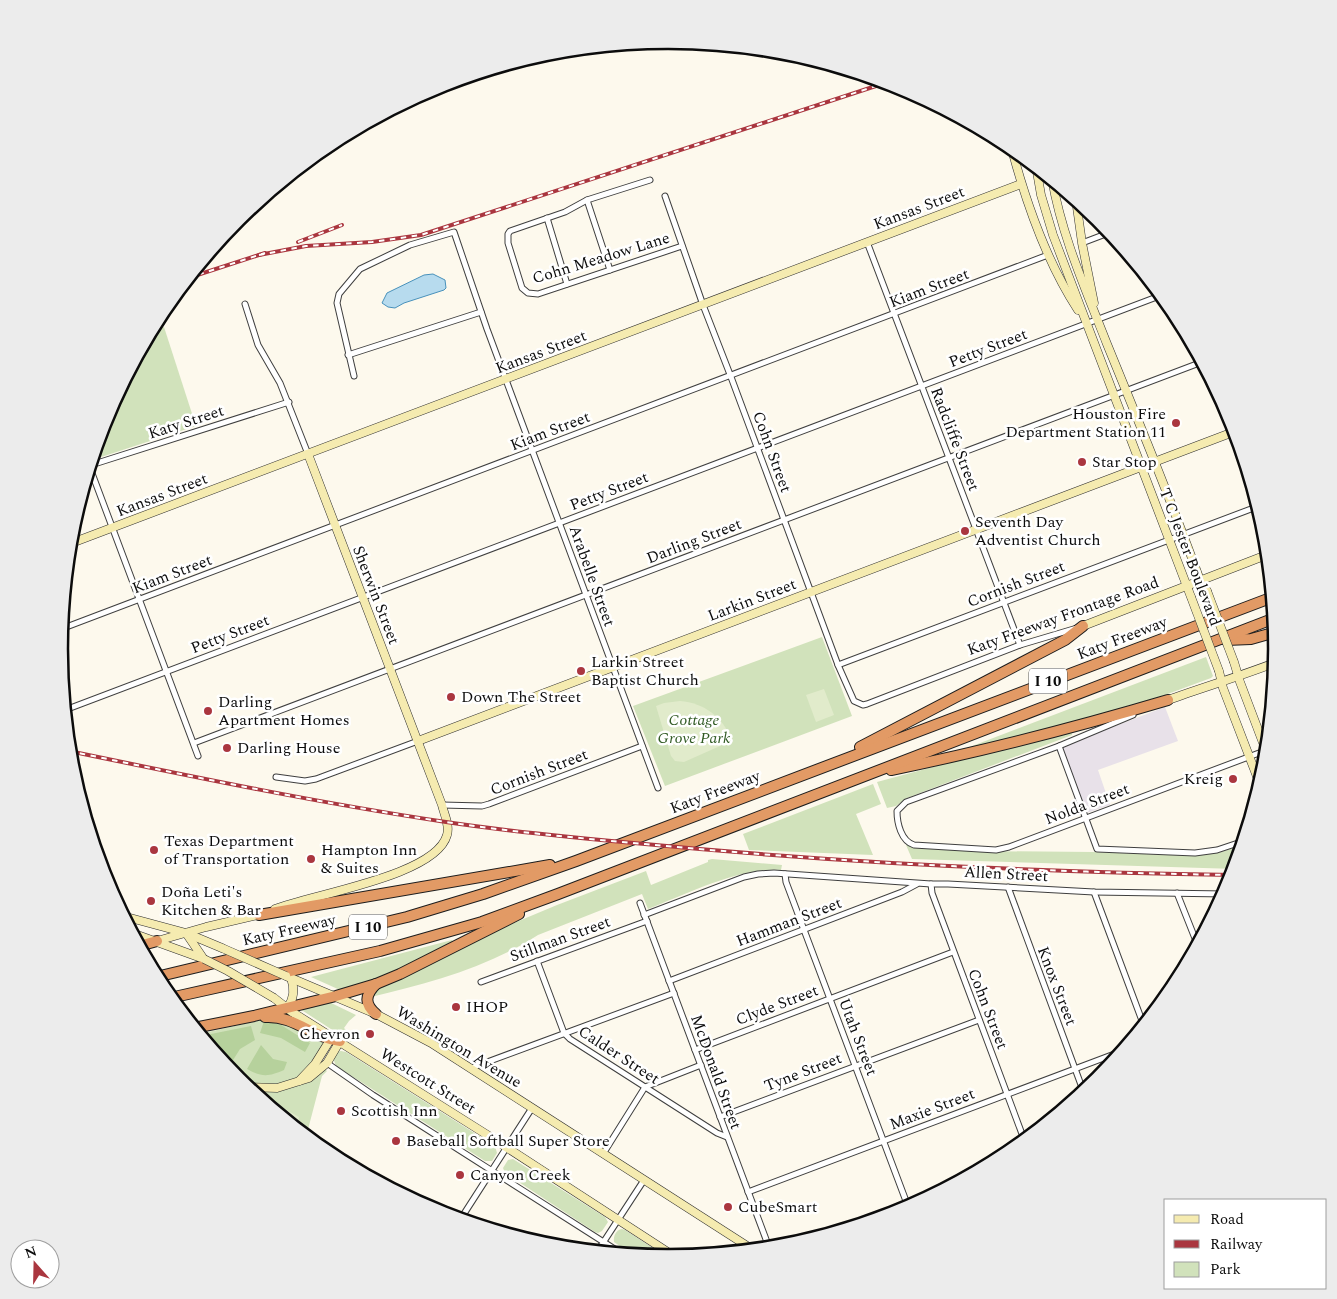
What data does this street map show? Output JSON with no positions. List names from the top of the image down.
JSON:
{
  "streets": {
    "highway": ["Katy Freeway", "I 10"],
    "main road": [
      "Kansas Street",
      "T C Jester Boulevard",
      "Sherwin Street",
      "Larkin Street",
      "Katy Freeway Frontage Road",
      "Washington Avenue",
      "Westcott Street"
    ],
    "street": [
      "Cohn Meadow Lane",
      "Kiam Street",
      "Petty Street",
      "Katy Street",
      "Radcliffe Street",
      "Cohn Street",
      "Darling Street",
      "Arabelle Street",
      "Cornish Street",
      "Nolda Street",
      "Allen Street",
      "Hamman Street",
      "Stillman Street",
      "Knox Street",
      "Clyde Street",
      "Utah Street",
      "Calder Street",
      "McDonald Street",
      "Tyne Street",
      "Maxie Street"
    ]
  },
  "crossings": [
    ["Kansas Street", "Radcliffe Street"],
    ["Kansas Street", "Cohn Street"],
    ["Kansas Street", "Arabelle Street"],
    ["Kansas Street", "Sherwin Street"],
    ["Cohn Meadow Lane", "Cohn Street"],
    ["Kiam Street", "Radcliffe Street"],
    ["Kiam Street", "Cohn Street"],
    ["Kiam Street", "Arabelle Street"],
    ["Kiam Street", "Sherwin Street"],
    ["Petty Street", "Radcliffe Street"],
    ["Petty Street", "Cohn Street"],
    ["Petty Street", "T C Jester Boulevard"],
    ["Petty Street", "Arabelle Street"],
    ["Petty Street", "Sherwin Street"],
    ["Katy Street", "Sherwin Street"],
    ["Radcliffe Street", "Darling Street"],
    ["Radcliffe Street", "Cornish Street"],
    ["Radcliffe Street", "Larkin Street"],
    ["Radcliffe Street", "Katy Freeway Frontage Road"],
    ["Cohn Street", "Darling Street"],
    ["Cohn Street", "Cornish Street"],
    ["Cohn Street", "Larkin Street"],
    ["Cohn Street", "Katy Freeway Frontage Road"],
    ["Cohn Street", "Allen Street"],
    ["Cohn Street", "Clyde Street"],
    ["Cohn Street", "Tyne Street"],
    ["Cohn Street", "Maxie Street"],
    ["Darling Street", "T C Jester Boulevard"],
    ["Darling Street", "Arabelle Street"],
    ["Darling Street", "Sherwin Street"],
    ["T C Jester Boulevard", "Cornish Street"],
    ["T C Jester Boulevard", "Larkin Street"],
    ["T C Jester Boulevard", "Katy Freeway Frontage Road"],
    ["T C Jester Boulevard", "Nolda Street"],
    ["Arabelle Street", "Cornish Street"],
    ["Arabelle Street", "Larkin Street"],
    ["Cornish Street", "Sherwin Street"],
    ["Sherwin Street", "Larkin Street"],
    ["Allen Street", "Hamman Street"],
    ["Allen Street", "Stillman Street"],
    ["Allen Street", "Knox Street"],
    ["Allen Street", "Utah Street"],
    ["Hamman Street", "Utah Street"],
    ["Hamman Street", "McDonald Street"],
    ["Stillman Street", "Utah Street"],
    ["Stillman Street", "Calder Street"],
    ["Stillman Street", "McDonald Street"],
    ["Knox Street", "Maxie Street"],
    ["Clyde Street", "Utah Street"],
    ["Clyde Street", "McDonald Street"],
    ["Utah Street", "Tyne Street"],
    ["Utah Street", "Maxie Street"],
    ["Calder Street", "McDonald Street"],
    ["McDonald Street", "Tyne Street"],
    ["McDonald Street", "Maxie Street"]
  ],
  "parks": ["Cottage Grove Park"],
  "places": [
    "Houston Fire Department Station 11",
    "Star Stop",
    "Seventh Day Adventist Church",
    "Larkin Street Baptist Church",
    "Down The Street",
    "Darling Apartment Homes",
    "Darling House",
    "Kreig",
    "Texas Department of Transportation",
    "Hampton Inn & Suites",
    "Doña Leti's Kitchen & Bar",
    "IHOP",
    "Chevron",
    "Scottish Inn",
    "Baseball Softball Super Store",
    "Canyon Creek",
    "CubeSmart"
  ],
  "legend": ["Road", "Railway", "Park"],
  "north": "top"
}
